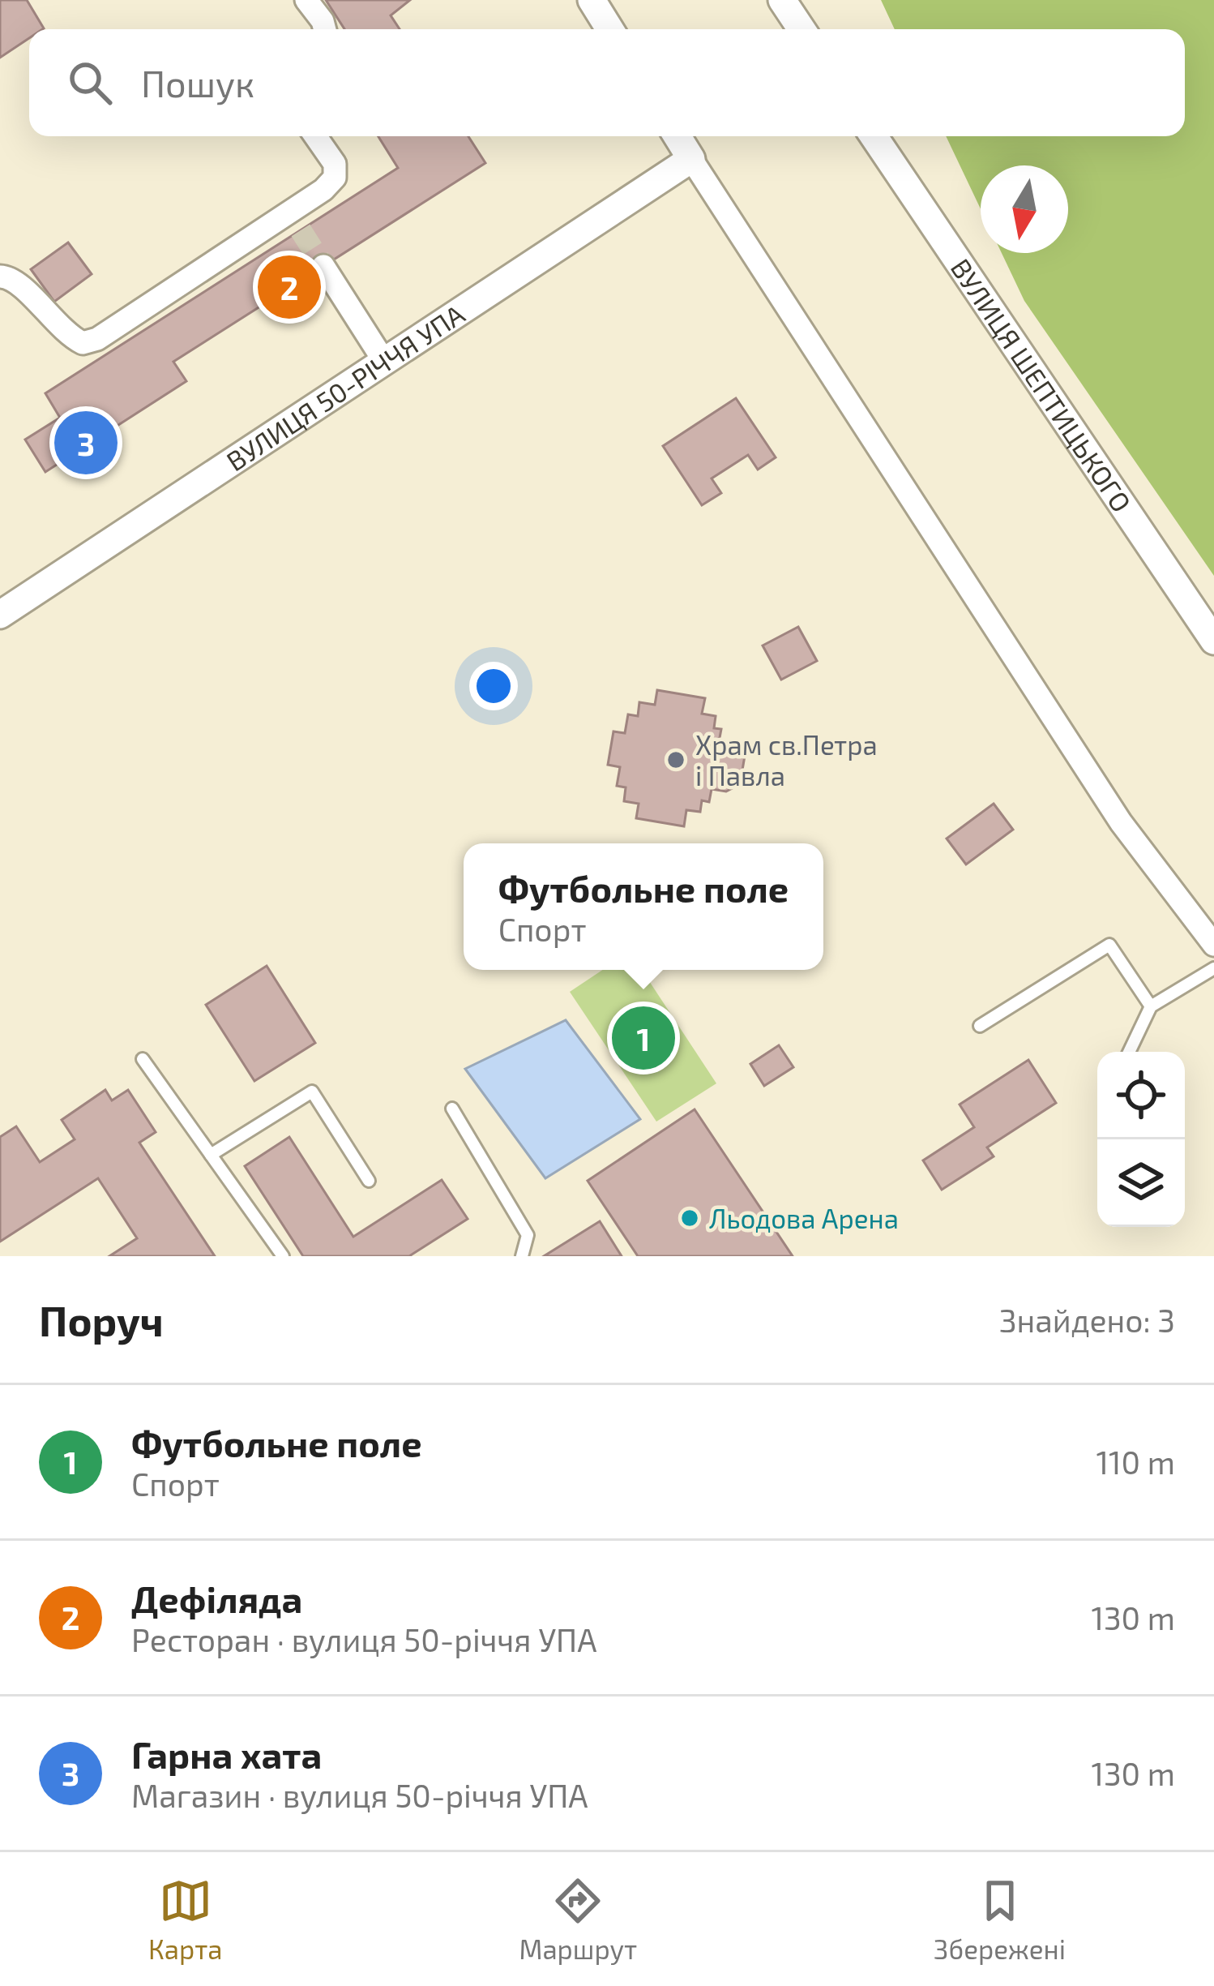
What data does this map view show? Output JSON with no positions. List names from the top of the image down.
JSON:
{
  "streets": {
    "street": ["ВУЛИЦЯ ШЕПТИЦЬКОГО", "ВУЛИЦЯ 50-РІЧЧЯ УПА"]
  },
  "places": ["Храм св.Петра і Павла", "Льодова Арена"],
  "north": "bottom",
  "page": {
    "search": "Пошук",
    "pins": ["2", "3", "1"],
    "popup": ["Футбольне поле", "Спорт"],
    "heading": ["Поруч", "Знайдено: 3"],
    "list": [
      {
        "mark": "1",
        "name": "Футбольне поле",
        "note": "Спорт",
        "value": "110 m"
      },
      {
        "mark": "2",
        "name": "Дефіляда",
        "note": "Ресторан · вулиця 50-річчя УПА",
        "value": "130 m"
      },
      {
        "mark": "3",
        "name": "Гарна хата",
        "note": "Магазин · вулиця 50-річчя УПА",
        "value": "130 m"
      }
    ],
    "nav": ["Карта", "Маршрут", "Збережені"]
  }
}
